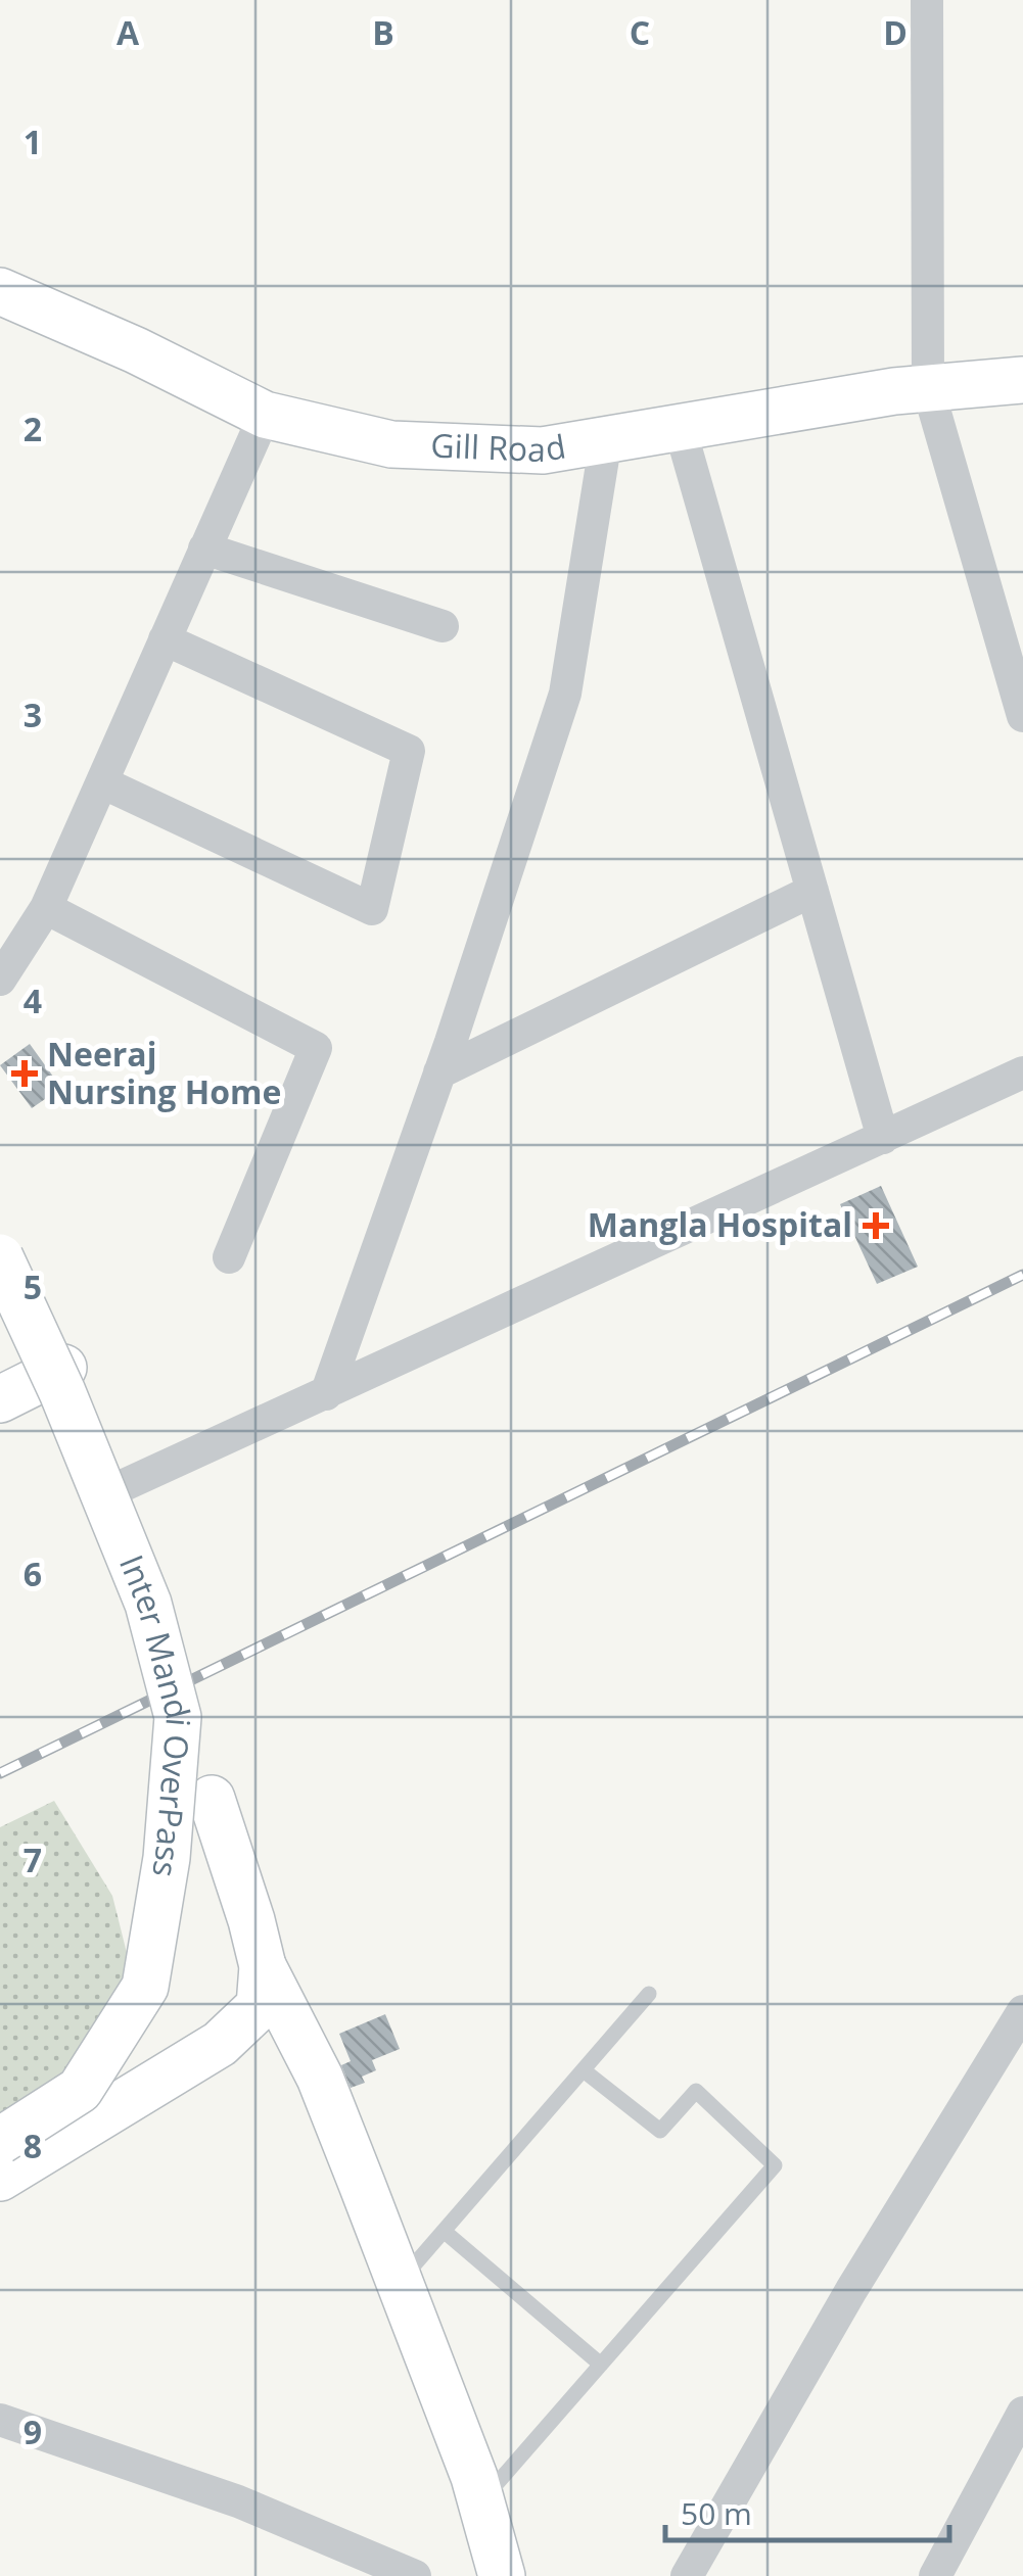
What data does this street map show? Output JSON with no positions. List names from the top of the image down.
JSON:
{
  "streets": {
    "street": ["Gill Road", "Inter Mandi OverPass"]
  },
  "places": {
    "health": ["Neeraj Nursing Home", "Mangla Hospital"]
  },
  "scale_bar": "50 m",
  "grid": {
    "columns": [
      "A",
      "B",
      "C",
      "D"
    ],
    "rows": [
      "1",
      "2",
      "3",
      "4",
      "5",
      "6",
      "7",
      "8",
      "9"
    ]
  }
}
